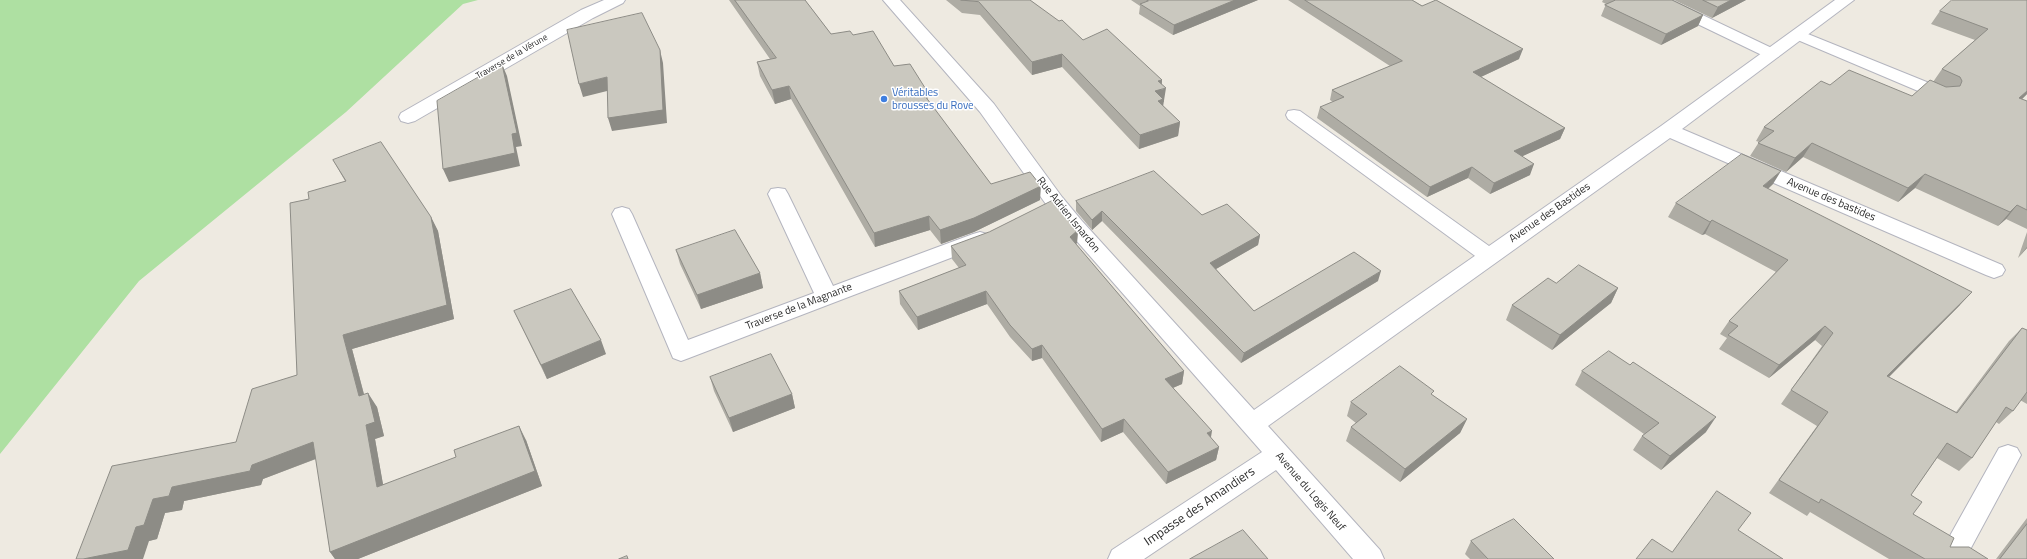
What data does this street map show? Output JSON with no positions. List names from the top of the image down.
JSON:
{
  "streets": {
    "street": [
      "Traverse de la Vérune",
      "Avenue des bastides",
      "Avenue des Bastides",
      "Rue Adrien Isnardon",
      "Traverse de la Magnante",
      "Avenue du Logis Neuf",
      "Impasse des Amandiers"
    ]
  },
  "crossings": [
    ["Avenue des bastides", "Avenue des Bastides"],
    ["Avenue des Bastides", "Rue Adrien Isnardon"],
    ["Avenue des Bastides", "Avenue du Logis Neuf"],
    ["Rue Adrien Isnardon", "Avenue du Logis Neuf"],
    ["Avenue du Logis Neuf", "Impasse des Amandiers"]
  ],
  "places": ["Véritables brousses du Rove"]
}
